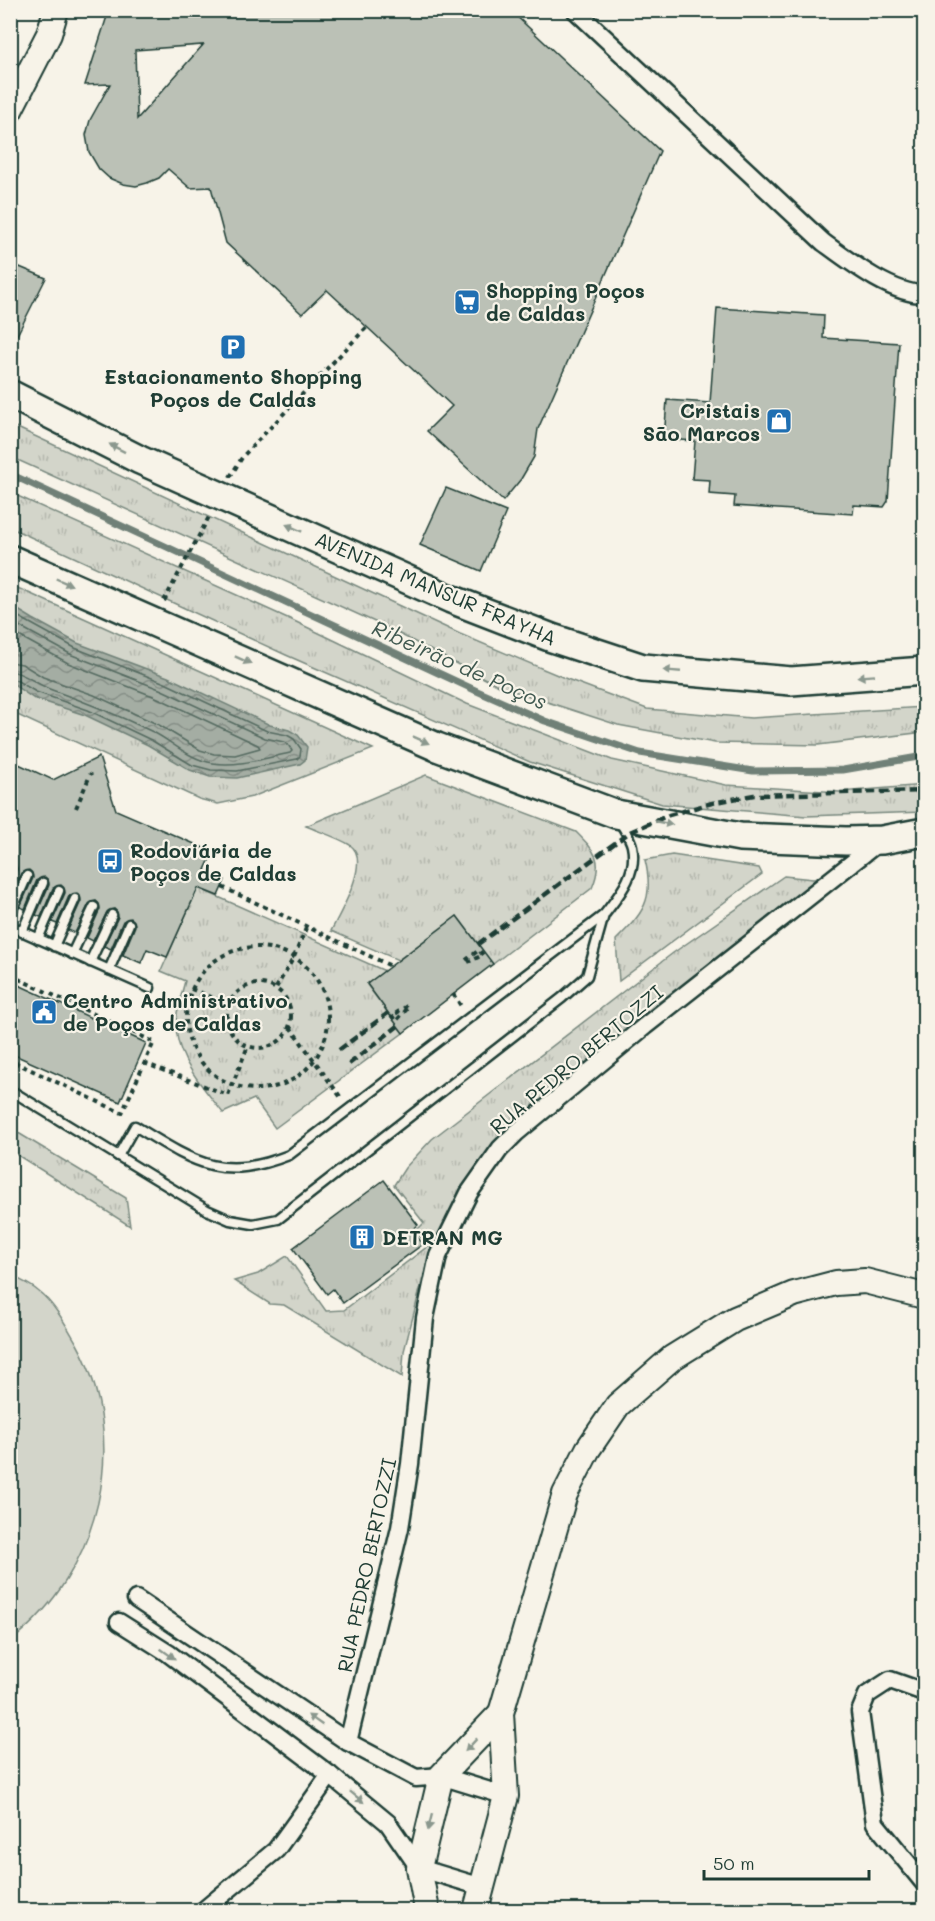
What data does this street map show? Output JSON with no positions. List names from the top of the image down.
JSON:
{
  "streets": {
    "main road": ["AVENIDA MANSUR FRAYHA"],
    "street": ["RUA PEDRO BERTOZZI"]
  },
  "water": ["Ribeirão de Poços"],
  "places": {
    "supermarket": ["Shopping Poços de Caldas"],
    "parking": ["Estacionamento Shopping Poços de Caldas"],
    "shop": ["Cristais São Marcos"],
    "bus stop": ["Rodoviária de Poços de Caldas"],
    "public building": ["Centro Administrativo de Poços de Caldas"],
    "building": ["DETRAN MG"]
  },
  "scale_bar": "50 m"
}
